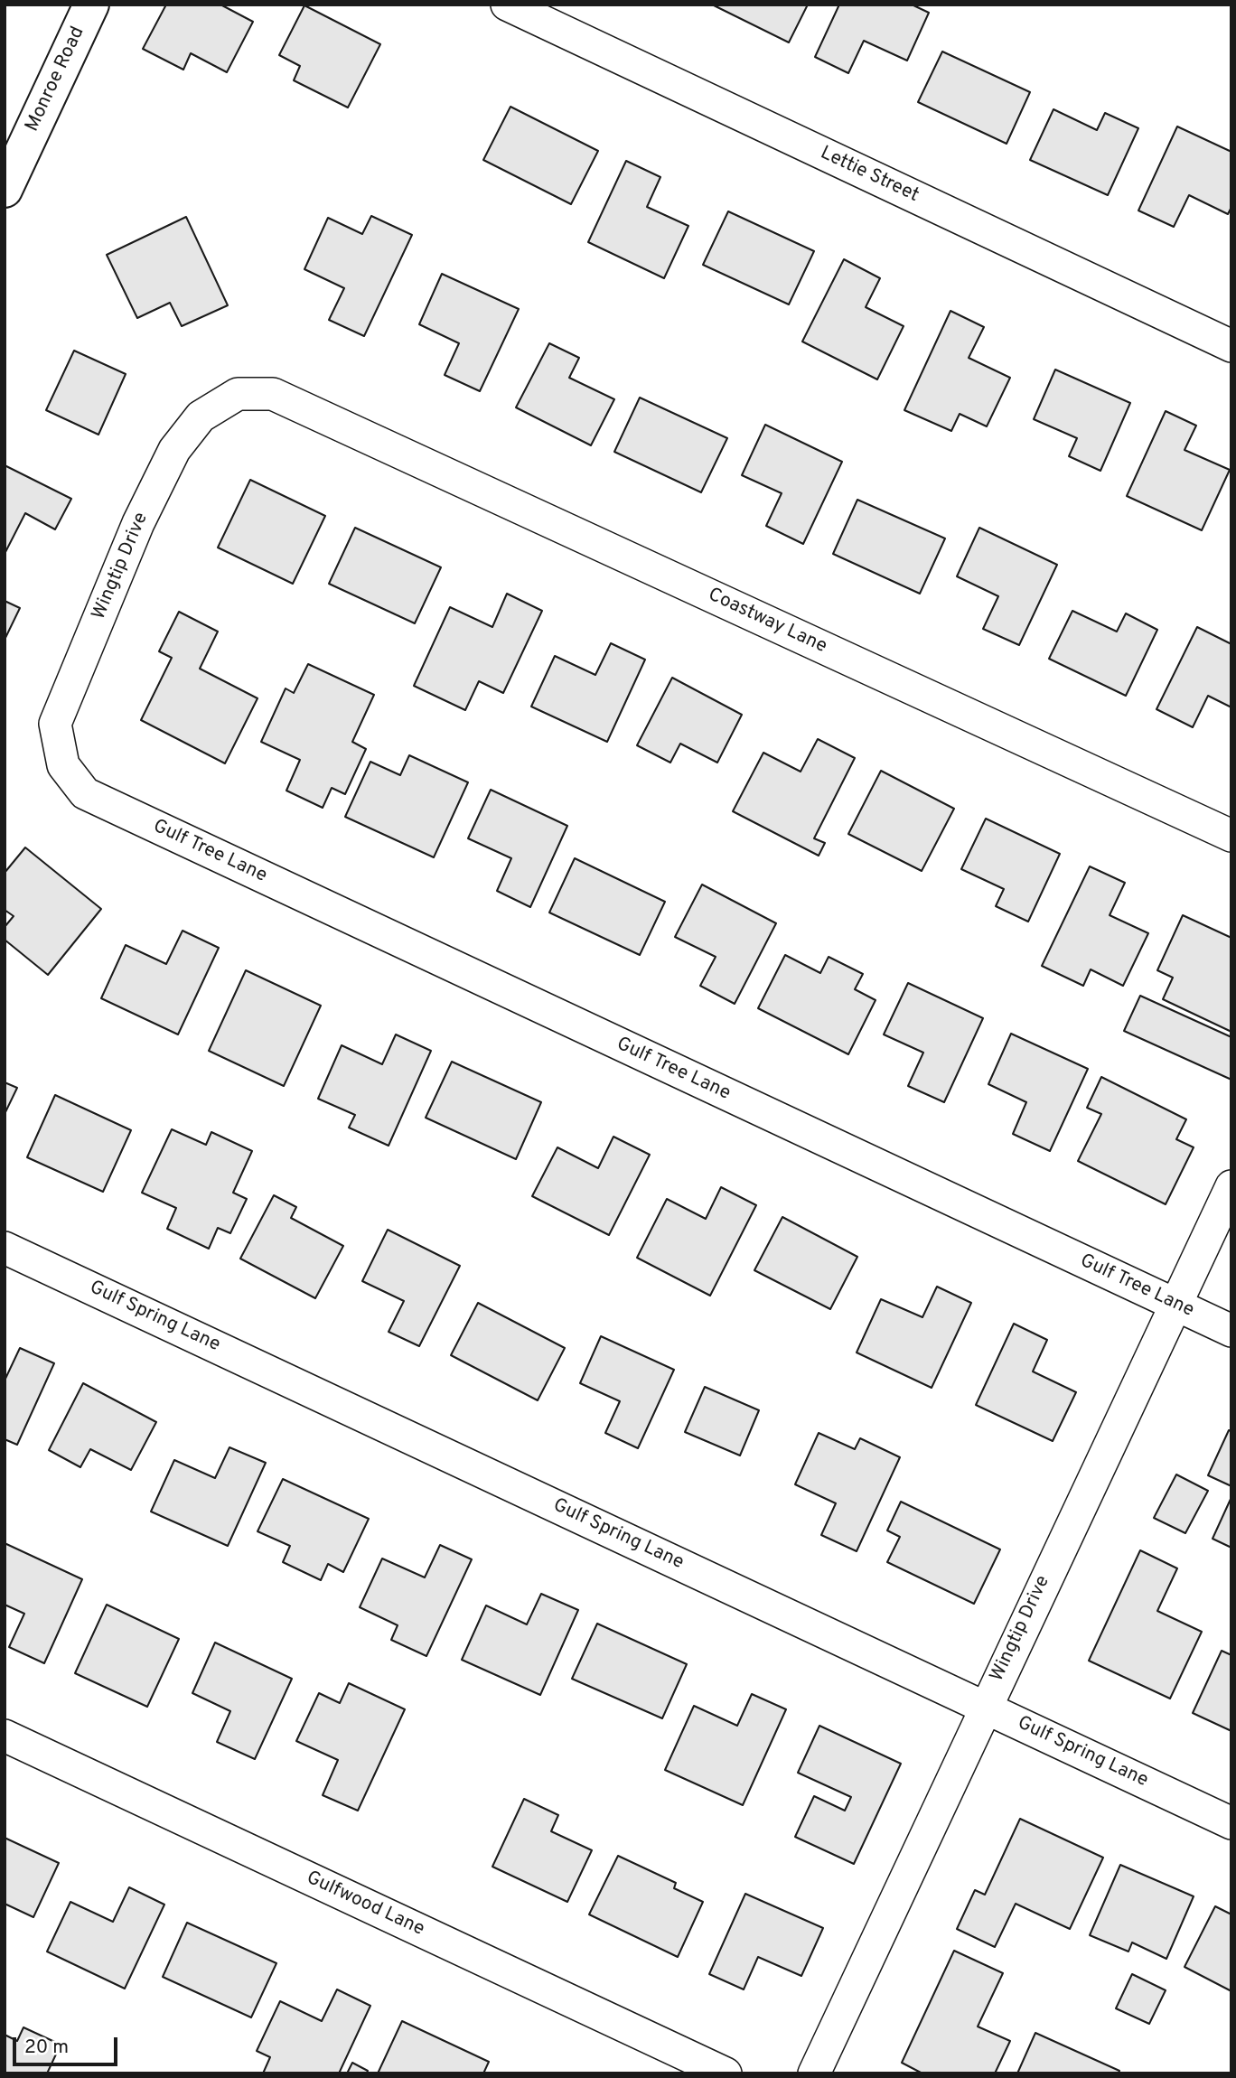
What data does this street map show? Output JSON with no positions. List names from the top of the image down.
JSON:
{
  "streets": {
    "main road": ["Monroe Road"],
    "street": [
      "Lettie Street",
      "Wingtip Drive",
      "Coastway Lane",
      "Gulf Tree Lane",
      "Gulf Spring Lane",
      "Gulfwood Lane"
    ]
  },
  "crossings": [
    ["Wingtip Drive", "Coastway Lane"],
    ["Wingtip Drive", "Gulf Tree Lane"],
    ["Wingtip Drive", "Gulf Spring Lane"]
  ],
  "scale_bar": "20 m"
}
